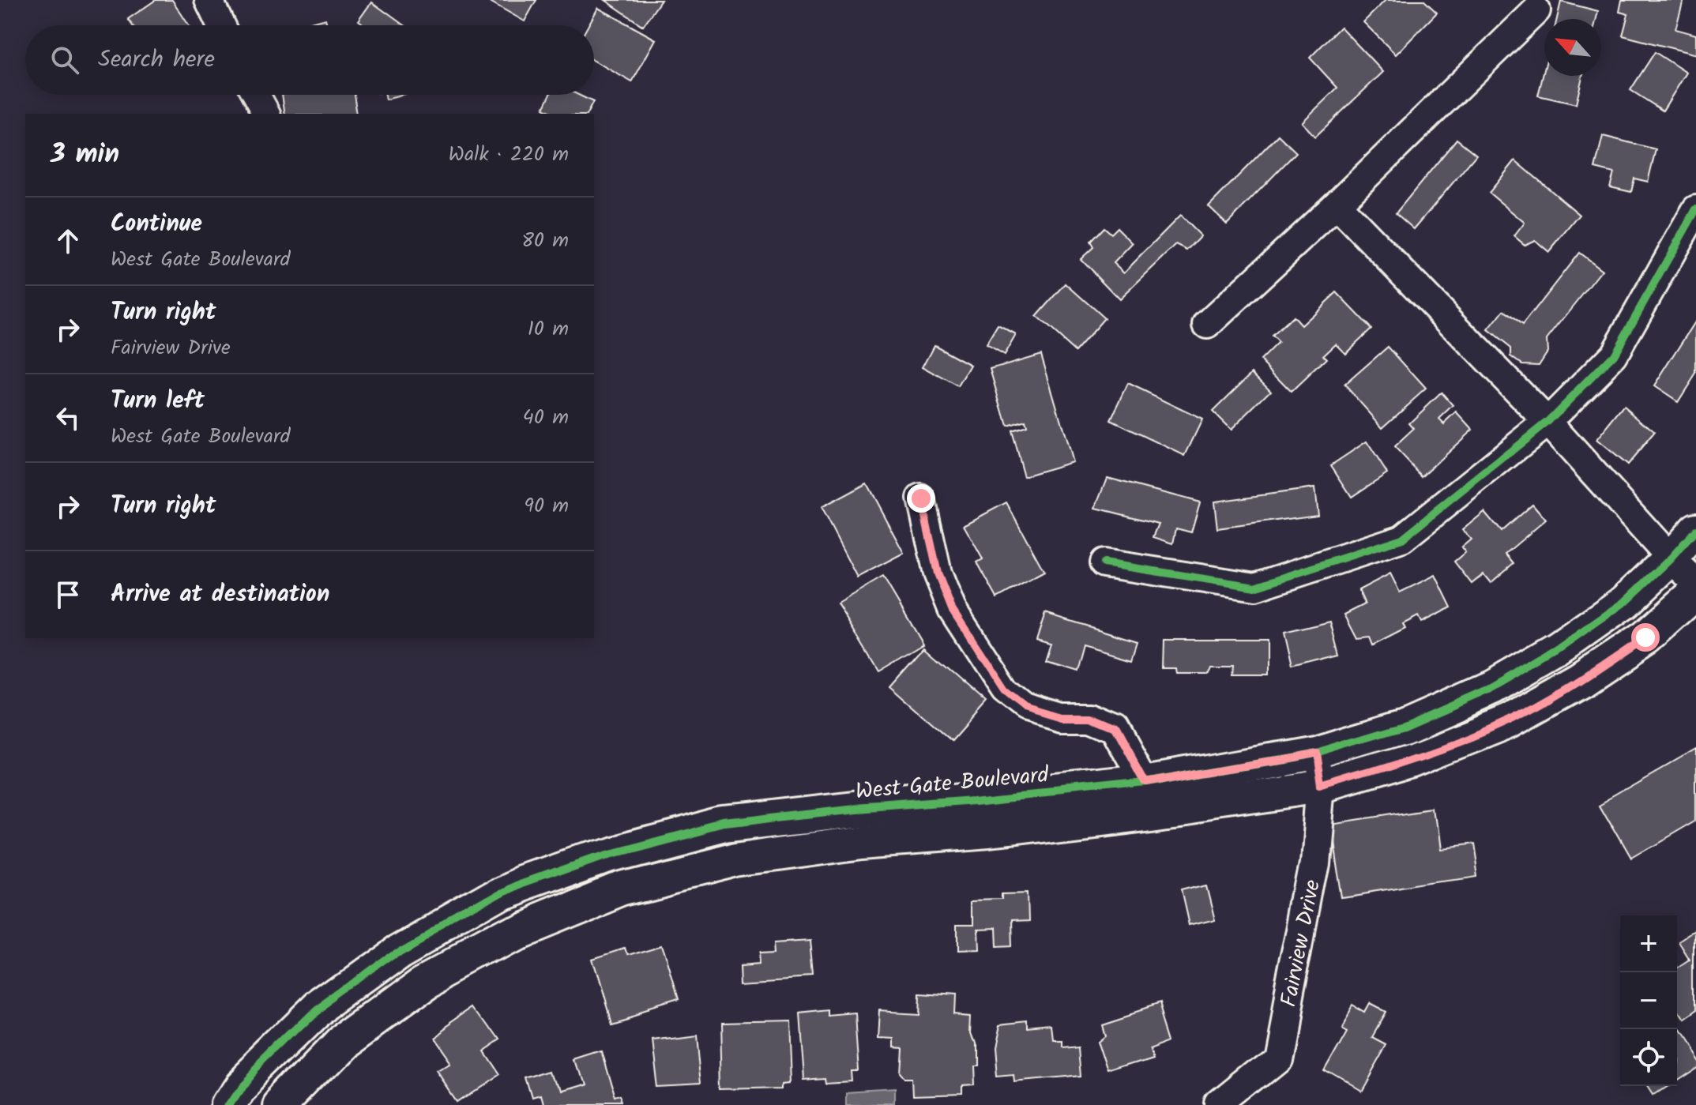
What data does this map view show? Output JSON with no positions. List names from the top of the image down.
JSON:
{
  "streets": {
    "street": ["West Gate Boulevard", "Fairview Drive"]
  },
  "crossings": [
    ["West Gate Boulevard", "Fairview Drive"]
  ],
  "north": "top left",
  "page": {
    "search": "Search here",
    "heading": ["3 min", "Walk · 220 m"],
    "list": [
      ["Continue", "West Gate Boulevard", "80 m"],
      ["Turn right", "Fairview Drive", "10 m"],
      ["Turn left", "West Gate Boulevard", "40 m"],
      ["Turn right", "90 m"],
      "Arrive at destination"
    ],
    "map_buttons": ["+", "−"]
  }
}
